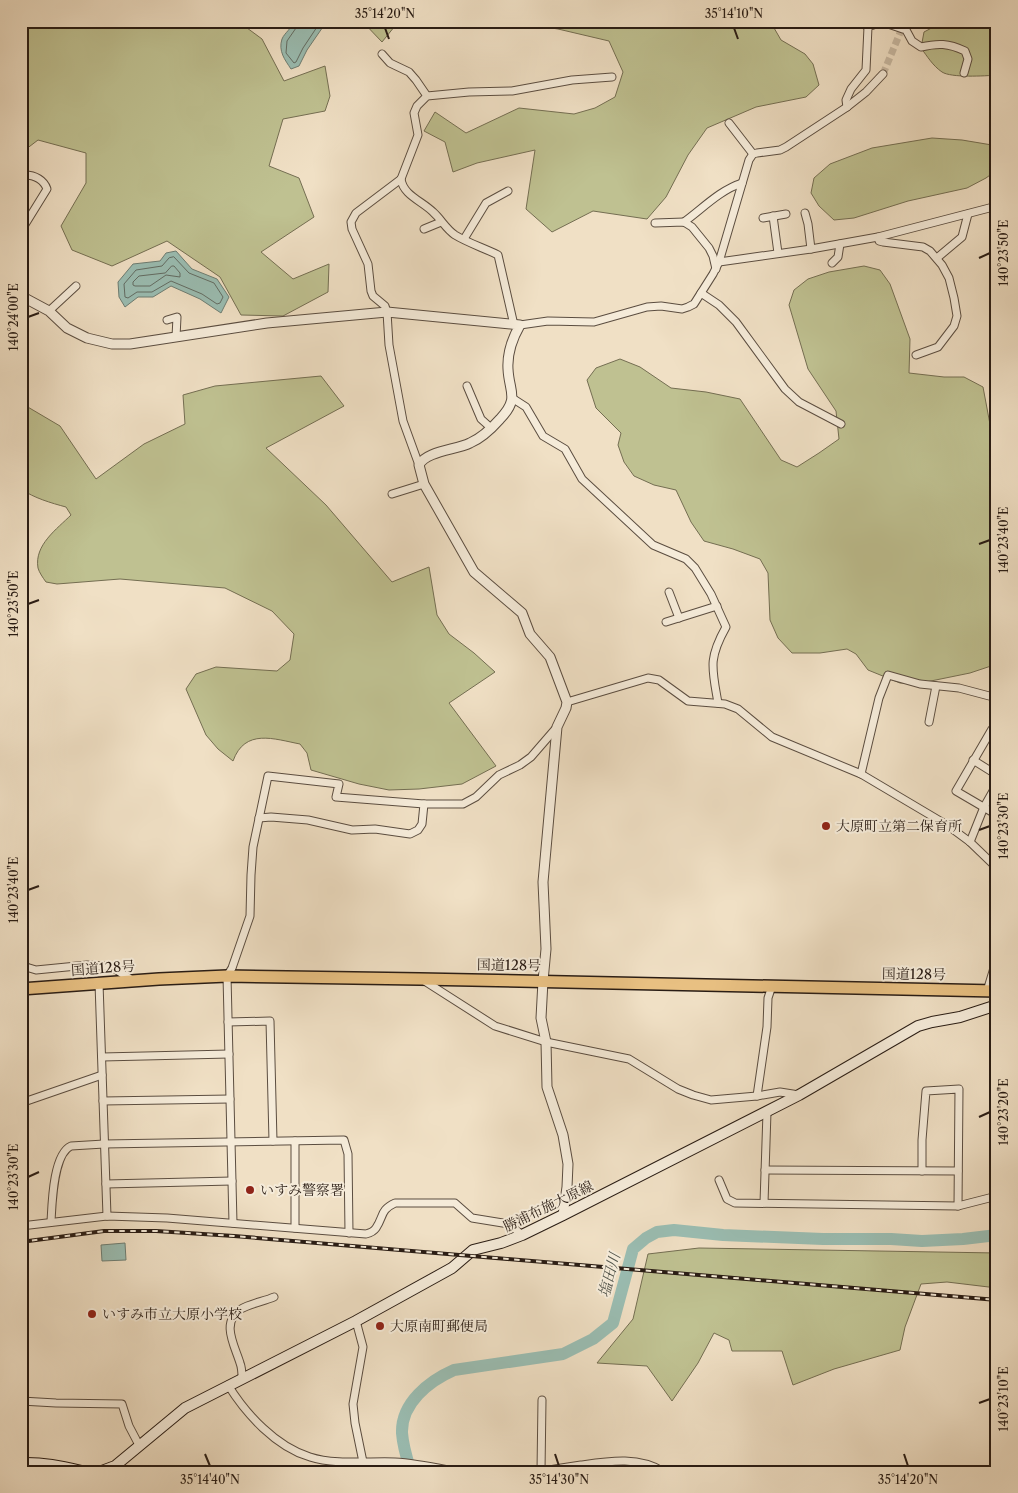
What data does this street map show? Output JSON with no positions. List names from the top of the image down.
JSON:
{
  "streets": {
    "highway": ["国道128号"],
    "main road": ["勝浦布施大原線"]
  },
  "water": ["塩田川"],
  "places": [
    "大原町立第二保育所",
    "いすみ警察署",
    "いすみ市立大原小学校",
    "大原南町郵便局"
  ],
  "coordinates": [
    "35°14'20\"N",
    "35°14'10\"N",
    "140°23'50\"E",
    "140°24'00\"E",
    "140°23'40\"E",
    "140°23'30\"E",
    "140°23'20\"E",
    "140°23'10\"E",
    "35°14'40\"N",
    "35°14'30\"N"
  ]
}
